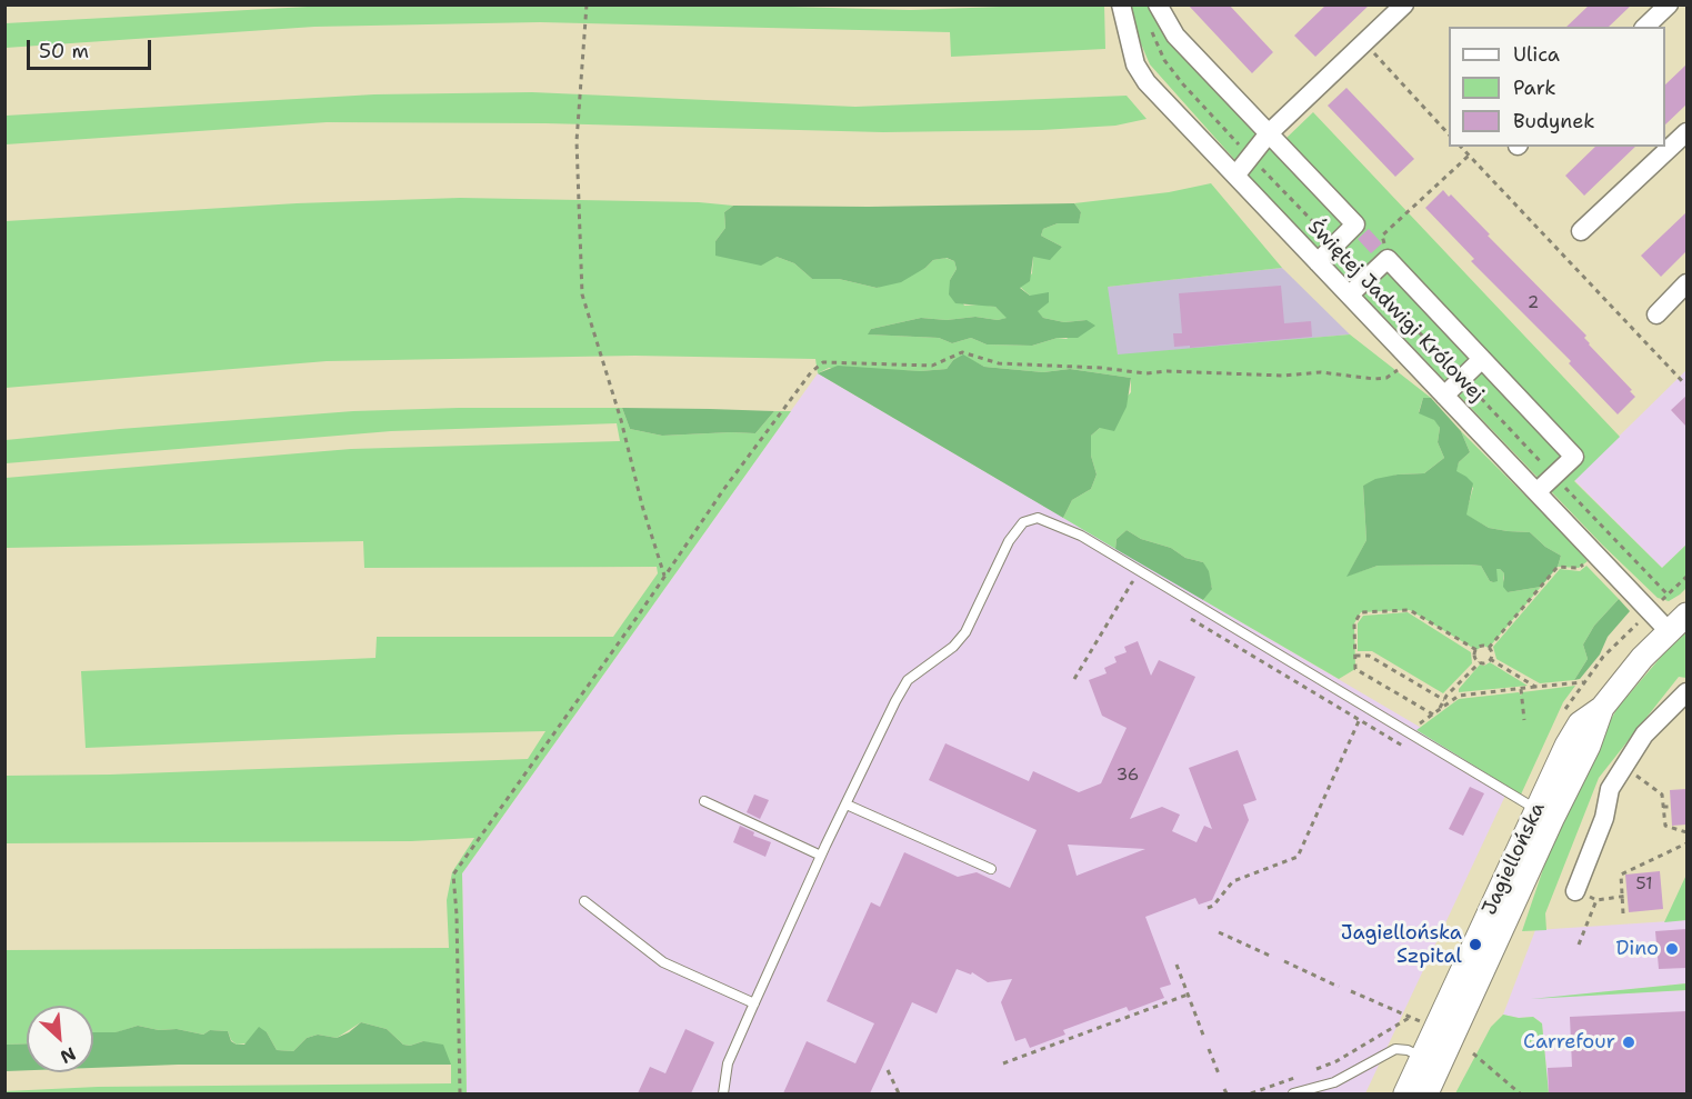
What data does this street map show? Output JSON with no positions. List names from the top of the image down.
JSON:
{
  "streets": {
    "street": ["Świętej Jadwigi Królowej", "Jagiellońska"]
  },
  "crossings": [
    ["Świętej Jadwigi Królowej", "Jagiellońska"]
  ],
  "places": ["Jagiellońska Szpital", "Dino", "Carrefour"],
  "house_numbers": ["2", "36", "51"],
  "legend": ["Ulica", "Park", "Budynek"],
  "scale_bar": "50 m",
  "north": "bottom right"
}
